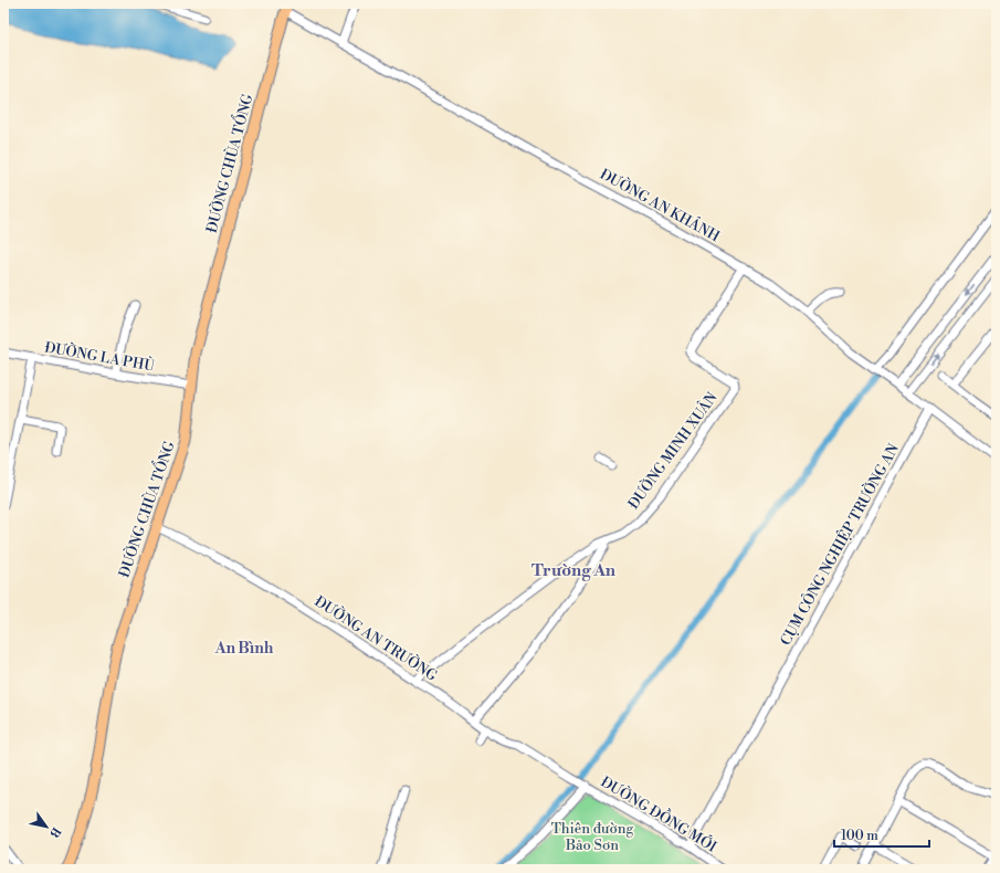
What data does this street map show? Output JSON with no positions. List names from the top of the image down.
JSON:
{
  "streets": {
    "main road": ["ĐƯỜNG CHÙA TỔNG"],
    "street": [
      "ĐƯỜNG AN KHÁNH",
      "ĐƯỜNG LA PHÙ",
      "ĐƯỜNG MINH XUÂN",
      "CỤM CÔNG NGHIỆP TRƯỜNG AN",
      "ĐƯỜNG AN TRƯỜNG",
      "ĐƯỜNG ĐỒNG MỚI"
    ]
  },
  "crossings": [
    ["ĐƯỜNG CHÙA TỔNG", "ĐƯỜNG AN KHÁNH"],
    ["ĐƯỜNG CHÙA TỔNG", "ĐƯỜNG LA PHÙ"],
    ["ĐƯỜNG CHÙA TỔNG", "ĐƯỜNG AN TRƯỜNG"],
    ["ĐƯỜNG AN KHÁNH", "ĐƯỜNG MINH XUÂN"],
    ["ĐƯỜNG AN KHÁNH", "CỤM CÔNG NGHIỆP TRƯỜNG AN"],
    ["ĐƯỜNG MINH XUÂN", "ĐƯỜNG AN TRƯỜNG"],
    ["CỤM CÔNG NGHIỆP TRƯỜNG AN", "ĐƯỜNG ĐỒNG MỚI"],
    ["ĐƯỜNG AN TRƯỜNG", "ĐƯỜNG ĐỒNG MỚI"]
  ],
  "districts": ["Trường An", "An Bình"],
  "parks": ["Thiên đường Bảo Sơn"],
  "scale_bar": "100 m",
  "north": "bottom right"
}
